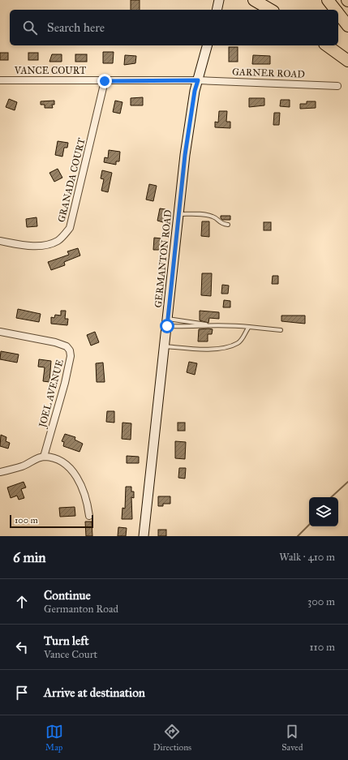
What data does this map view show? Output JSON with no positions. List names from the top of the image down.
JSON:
{
  "streets": {
    "main road": ["GERMANTON ROAD"],
    "street": [
      "VANCE COURT",
      "GARNER ROAD",
      "GRANADA COURT",
      "JOEL AVENUE"
    ]
  },
  "crossings": [
    ["VANCE COURT", "GARNER ROAD"],
    ["VANCE COURT", "GRANADA COURT"],
    ["VANCE COURT", "GERMANTON ROAD"],
    ["GARNER ROAD", "GERMANTON ROAD"]
  ],
  "scale_bar": "100 m",
  "page": {
    "search": "Search here",
    "scale": "100 m",
    "heading": ["6 min", "Walk · 410 m"],
    "list": [
      ["Continue", "Germanton Road", "300 m"],
      ["Turn left", "Vance Court", "110 m"],
      "Arrive at destination"
    ],
    "nav": ["Map", "Directions", "Saved"]
  }
}
